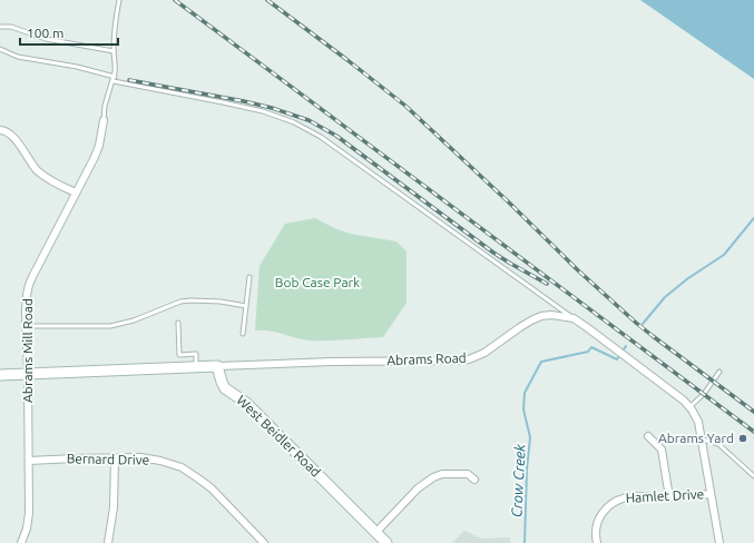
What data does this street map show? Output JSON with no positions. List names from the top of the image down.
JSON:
{
  "streets": {
    "street": [
      "Abrams Mill Road",
      "Abrams Road",
      "West Beidler Road",
      "Bernard Drive",
      "Hamlet Drive"
    ]
  },
  "crossings": [
    ["Abrams Mill Road", "Bernard Drive"],
    ["Abrams Road", "West Beidler Road"],
    ["Abrams Road", "Hamlet Drive"]
  ],
  "water": ["Crow Creek"],
  "parks": ["Bob Case Park"],
  "places": ["Abrams Yard"],
  "scale_bar": "100 m"
}
